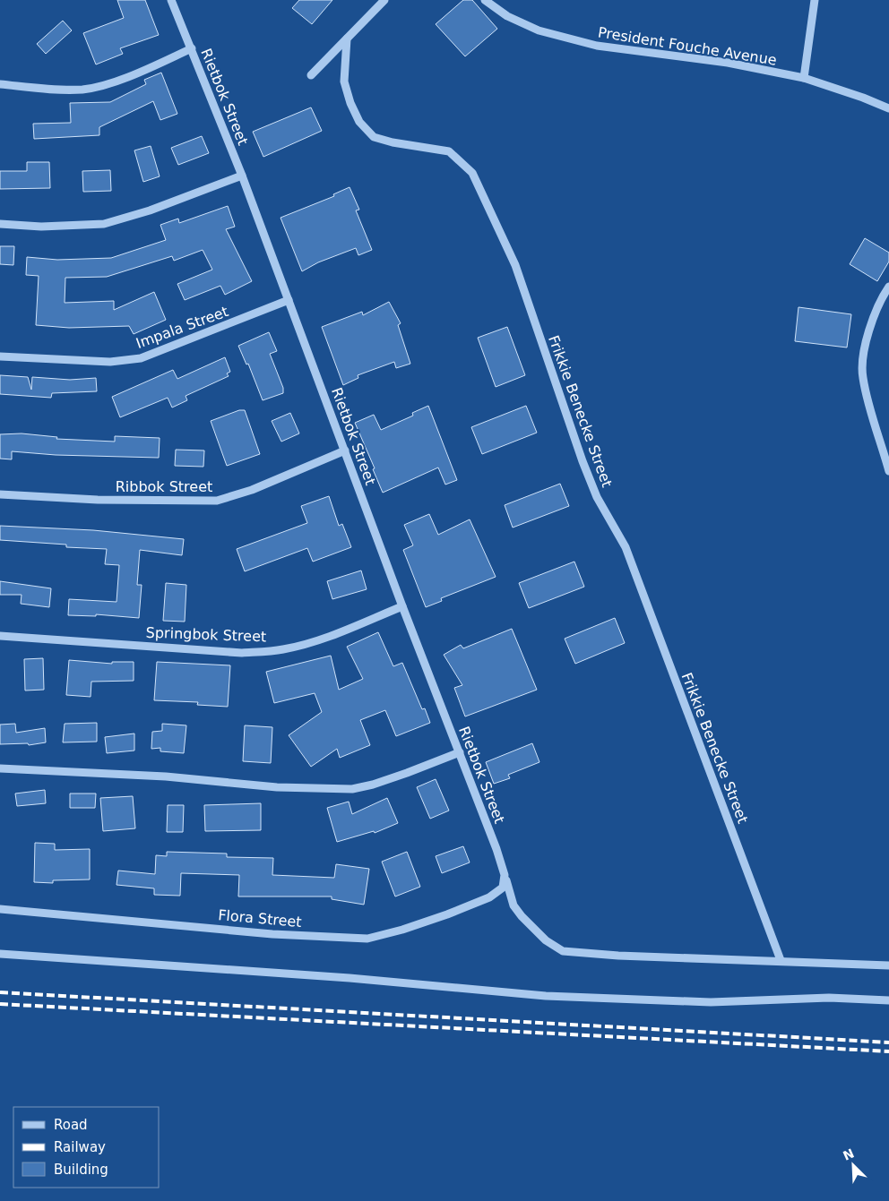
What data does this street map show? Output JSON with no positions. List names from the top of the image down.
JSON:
{
  "streets": {
    "street": [
      "President Fouche Avenue",
      "Rietbok Street",
      "Impala Street",
      "Frikkie Benecke Street",
      "Ribbok Street",
      "Springbok Street",
      "Flora Street"
    ]
  },
  "crossings": [
    ["Rietbok Street", "Impala Street"],
    ["Rietbok Street", "Frikkie Benecke Street"],
    ["Rietbok Street", "Ribbok Street"],
    ["Rietbok Street", "Springbok Street"],
    ["Rietbok Street", "Flora Street"]
  ],
  "legend": ["Road", "Railway", "Building"],
  "north": "top left"
}
